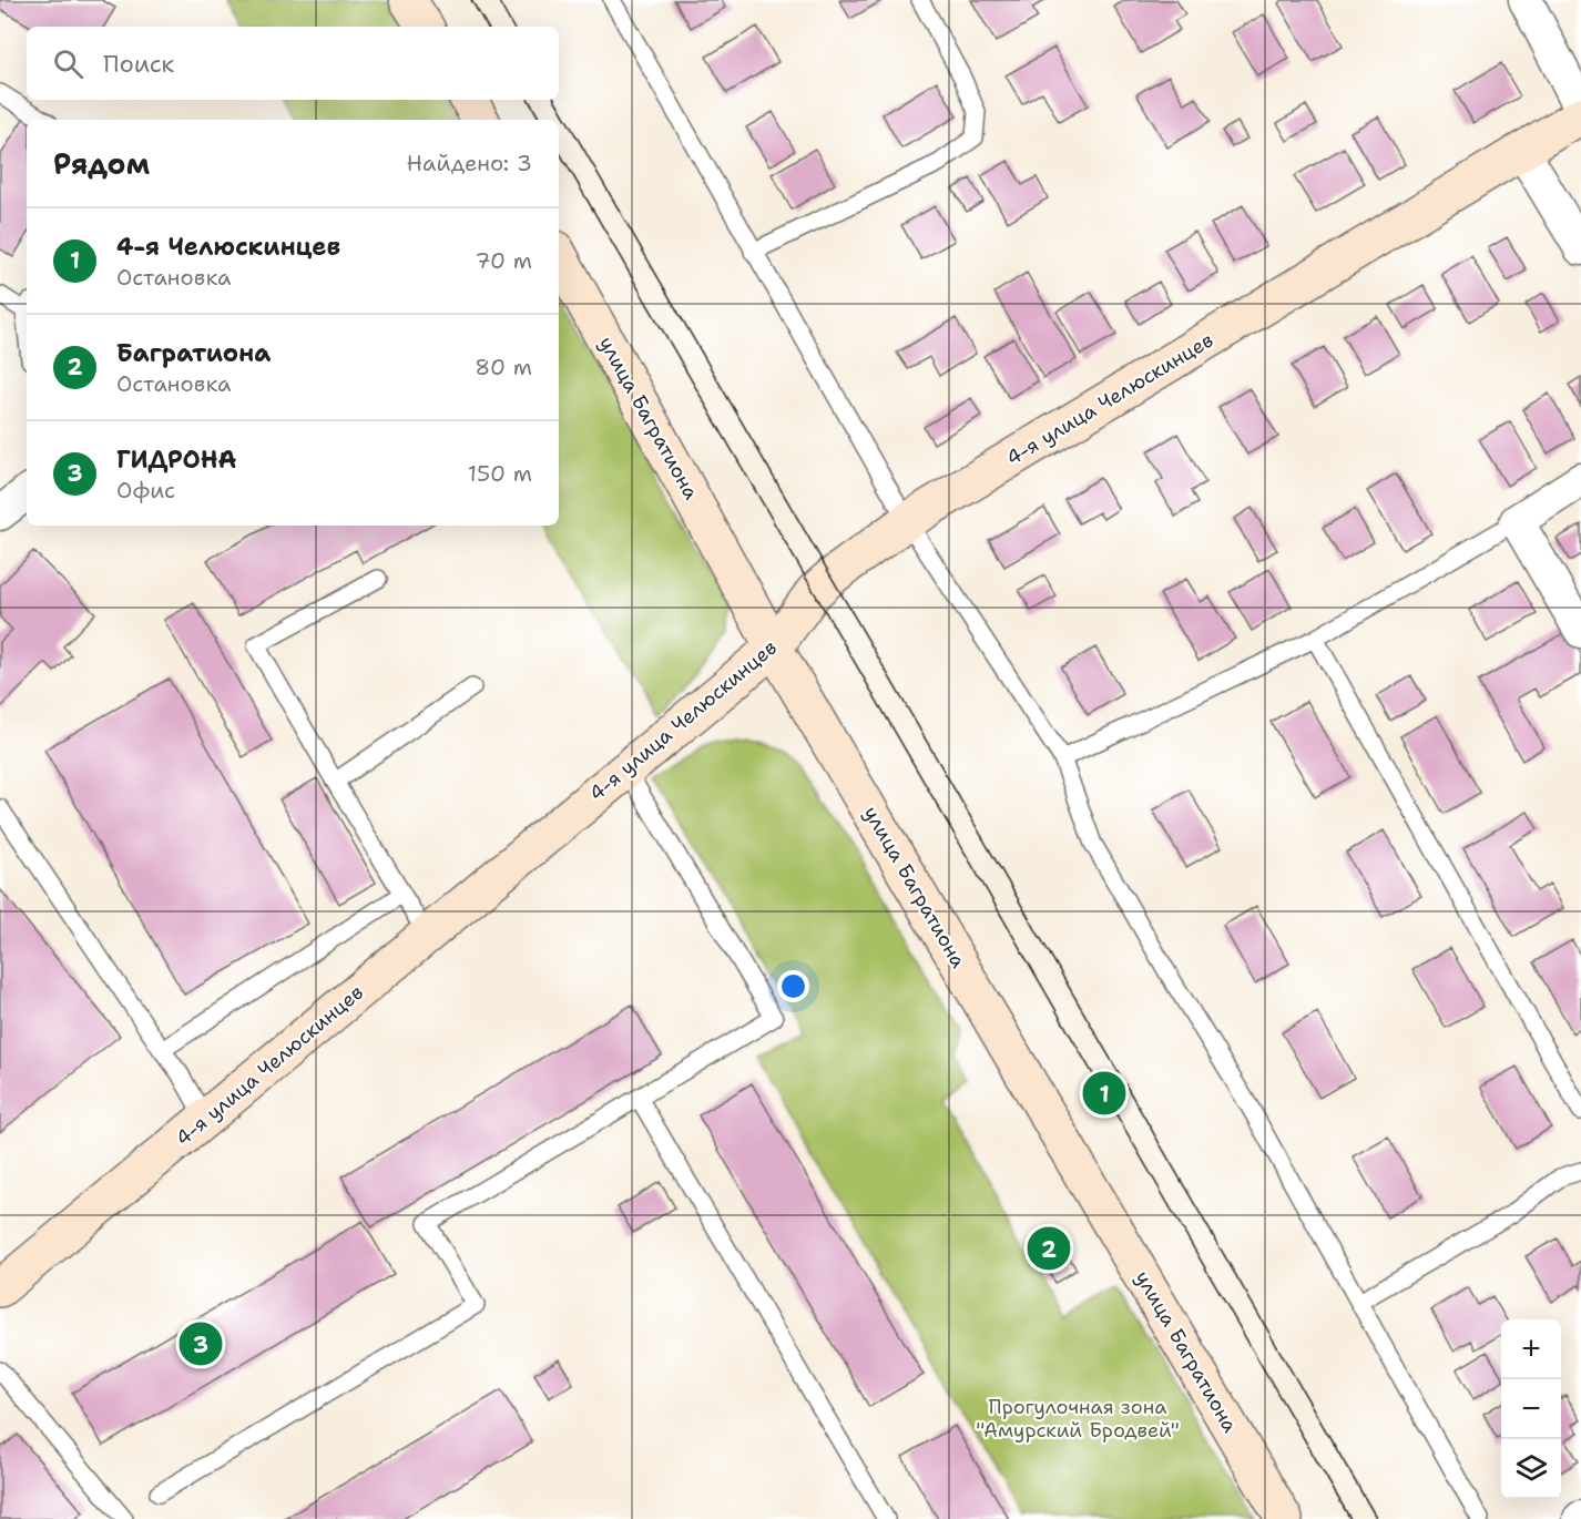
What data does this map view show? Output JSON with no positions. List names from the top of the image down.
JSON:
{
  "streets": {
    "main road": ["4-я улица Челюскинцев", "улица Багратиона"]
  },
  "crossings": [
    ["4-я улица Челюскинцев", "улица Багратиона"]
  ],
  "parks": ["Прогулочная зона \"Амурский Бродвей\""],
  "page": {
    "search": "Поиск",
    "heading": ["Рядом", "Найдено: 3"],
    "list": [
      {
        "mark": "1",
        "name": "4-я Челюскинцев",
        "note": "Остановка",
        "value": "70 m"
      },
      {
        "mark": "2",
        "name": "Багратиона",
        "note": "Остановка",
        "value": "80 m"
      },
      {
        "mark": "3",
        "name": "ГИДРОНА",
        "note": "Офис",
        "value": "150 m"
      }
    ],
    "pins": ["1", "2", "3"],
    "map_buttons": ["+", "−"]
  }
}
